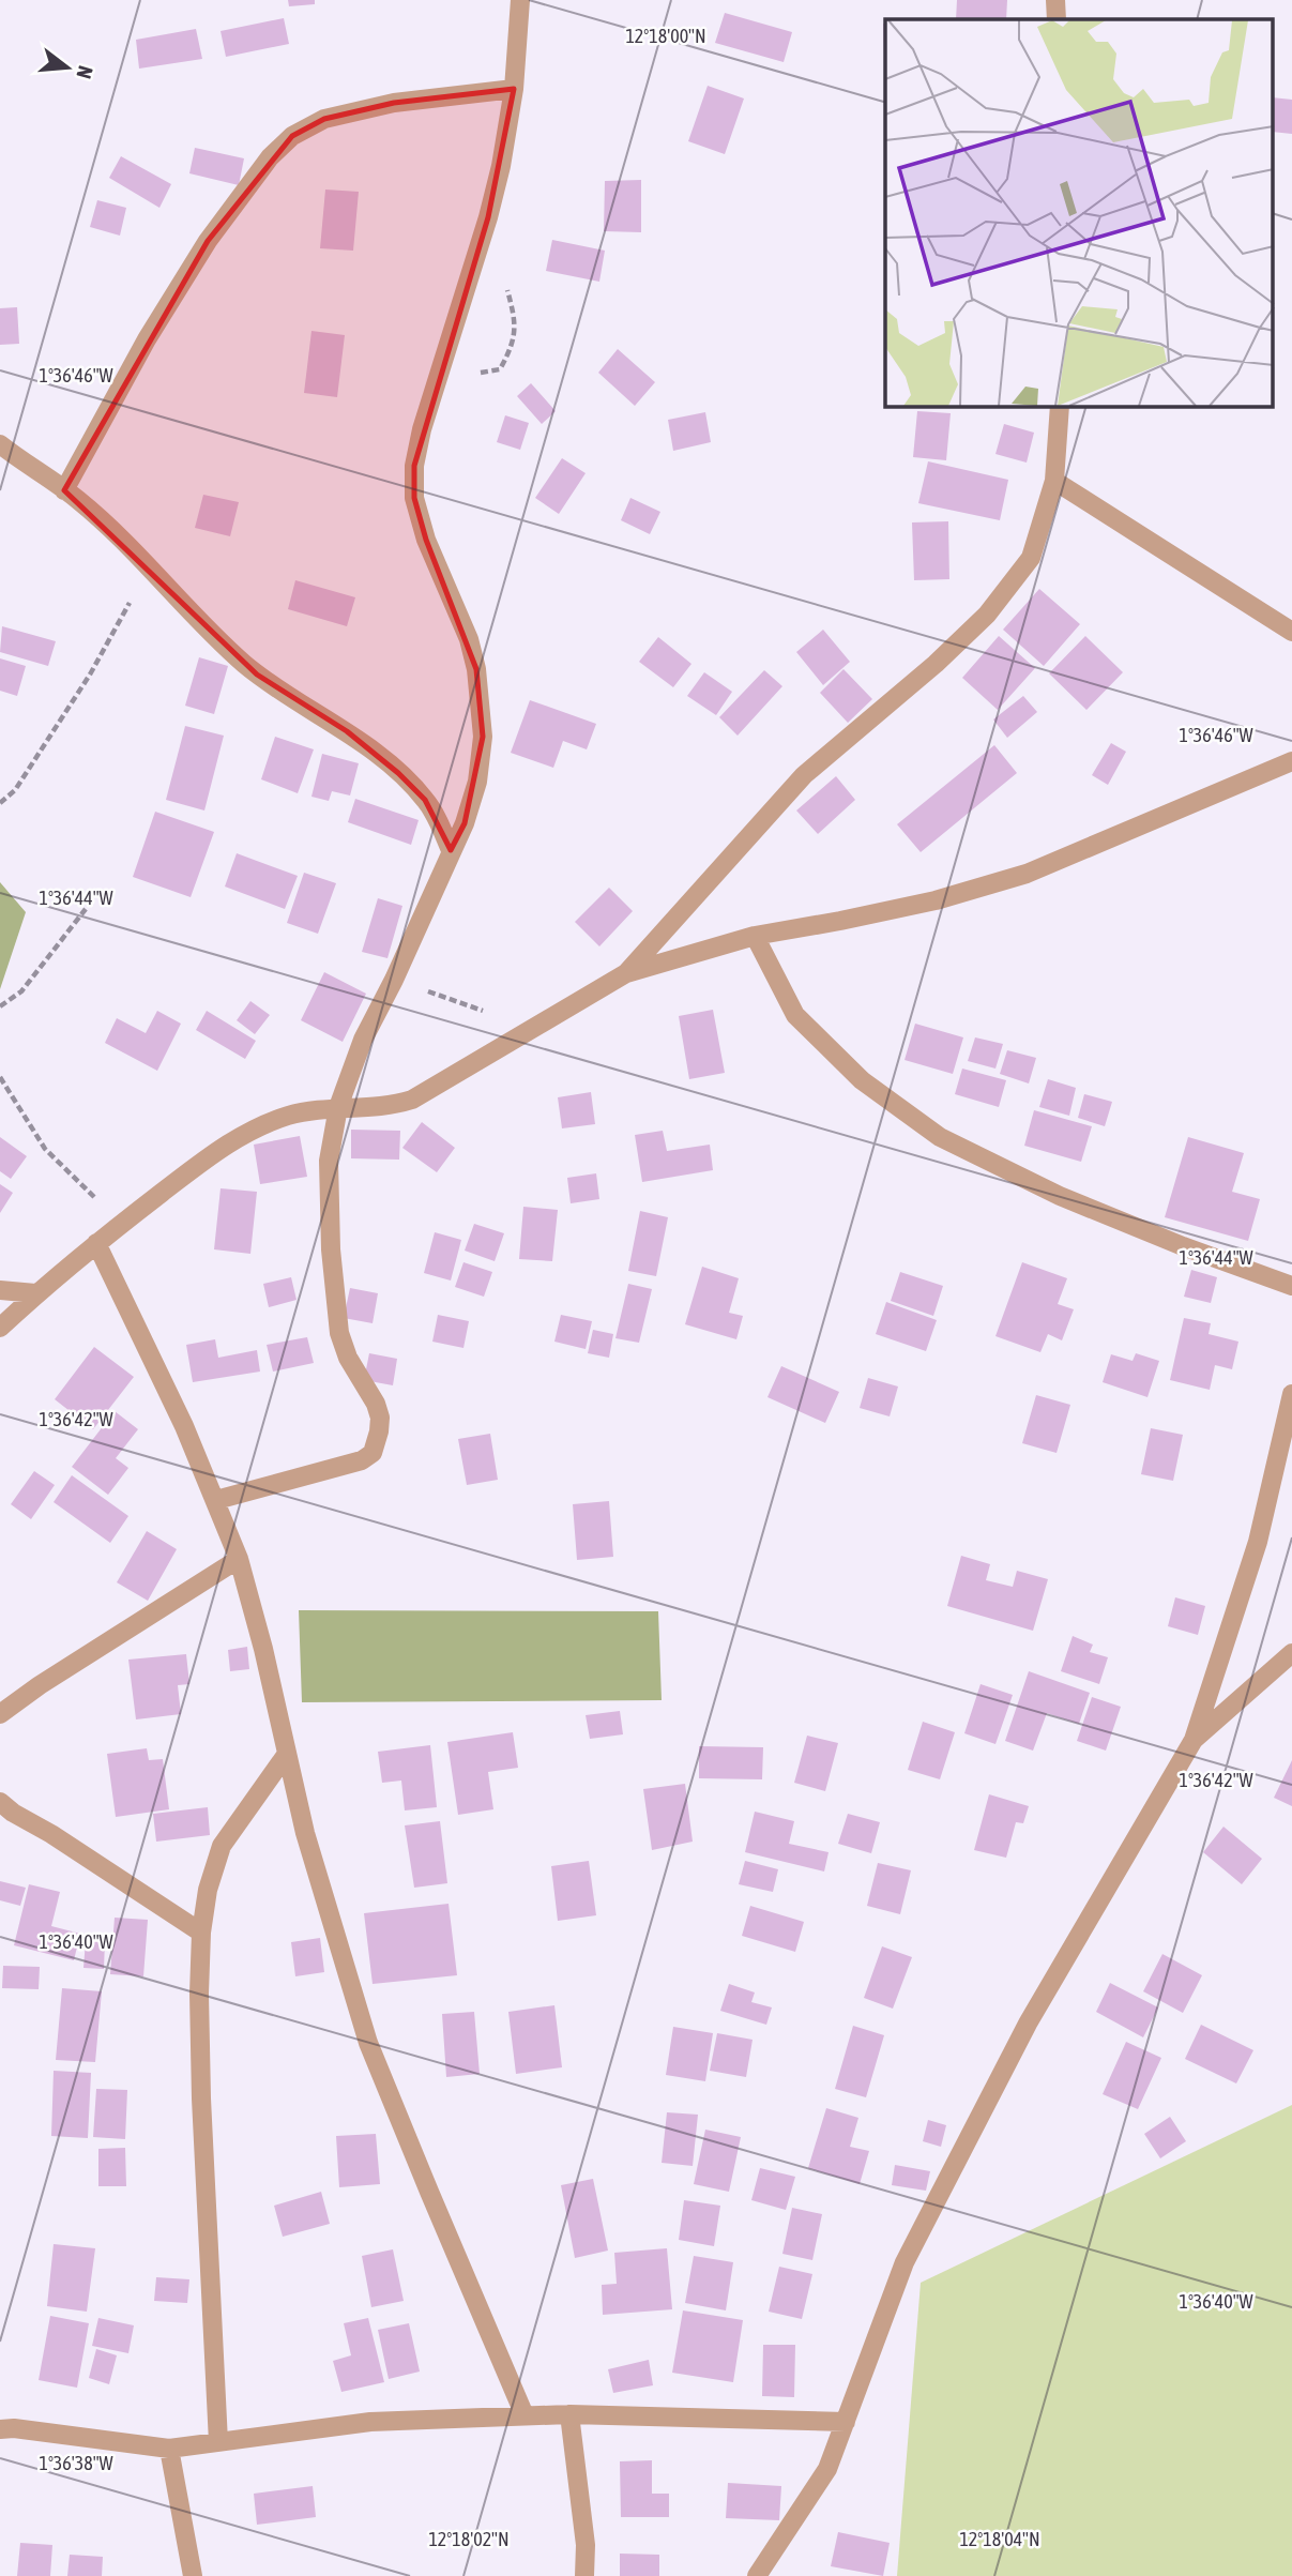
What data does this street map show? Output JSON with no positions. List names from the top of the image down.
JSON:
{
  "north": "right",
  "coordinates": [
    "12°18'00\"N",
    "1°36'46\"W",
    "1°36'44\"W",
    "1°36'42\"W",
    "1°36'40\"W",
    "1°36'38\"W",
    "12°18'02\"N",
    "12°18'04\"N"
  ]
}
